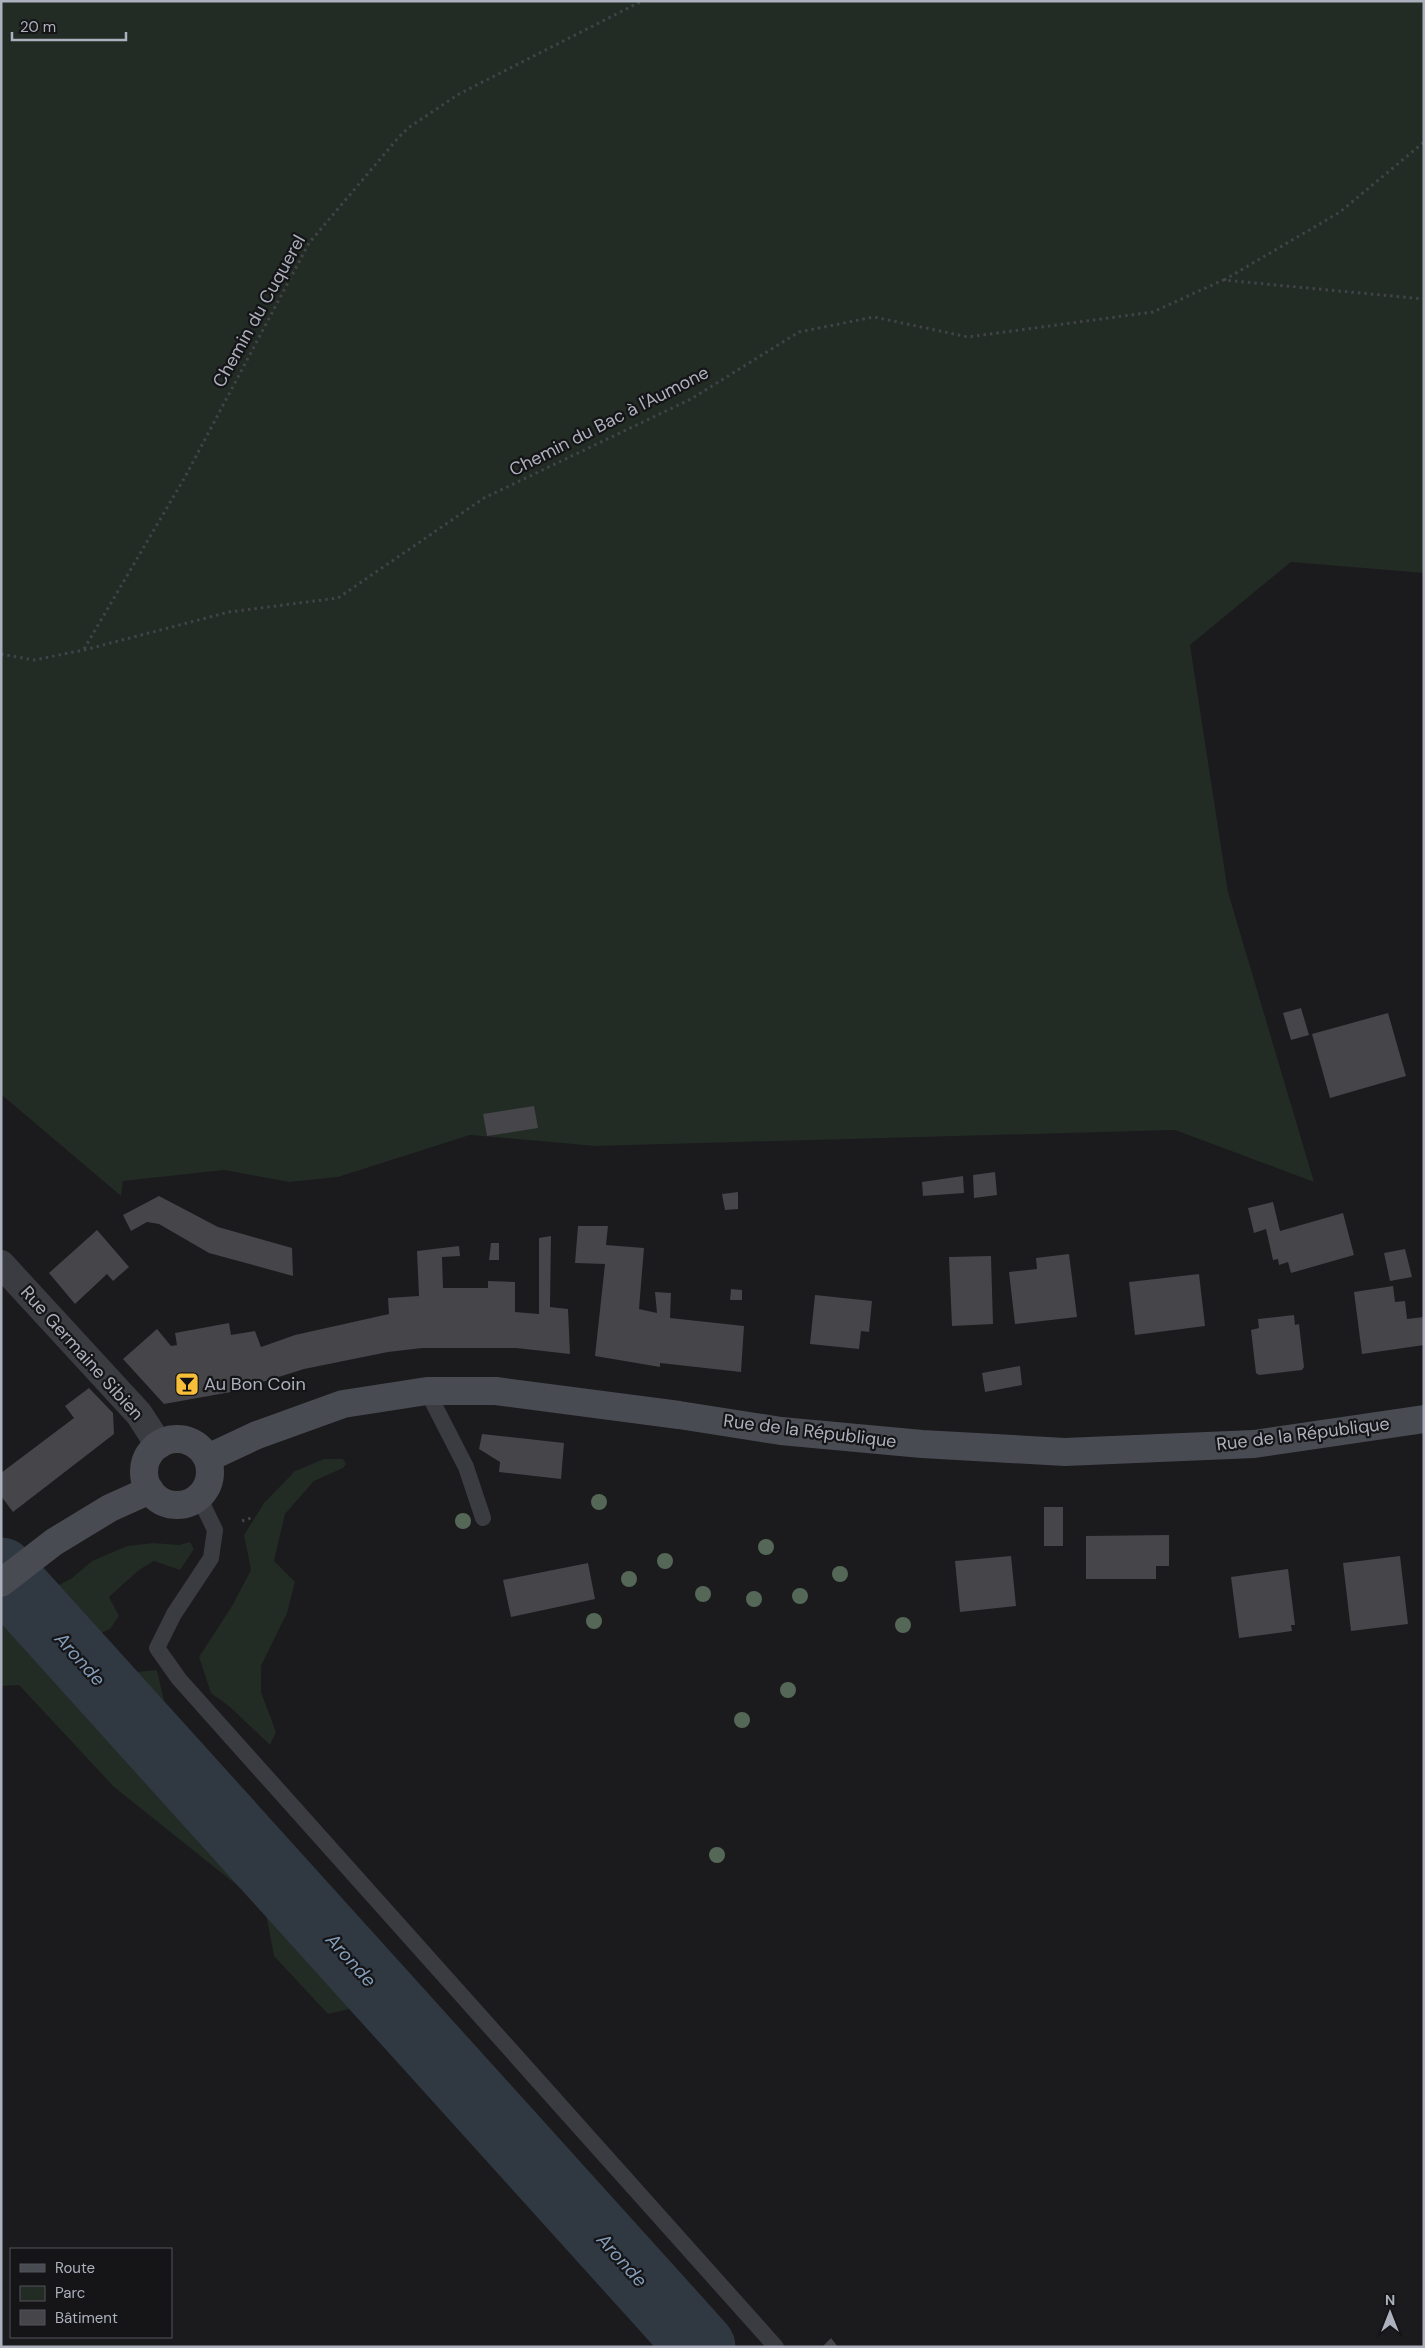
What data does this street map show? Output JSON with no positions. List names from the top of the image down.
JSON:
{
  "streets": {
    "main road": ["Rue de la République"],
    "street": ["Rue Germaine Sibien"],
    "path": ["Chemin du Cuquerel", "Chemin du Bac à l'Aumone"]
  },
  "crossings": [
    ["Chemin du Cuquerel", "Chemin du Bac à l'Aumone"],
    ["Rue Germaine Sibien", "Rue de la République"]
  ],
  "water": ["Aronde"],
  "places": {
    "bar": ["Au Bon Coin"]
  },
  "legend": ["Route", "Parc", "Bâtiment"],
  "scale_bar": "20 m",
  "north": "top"
}
